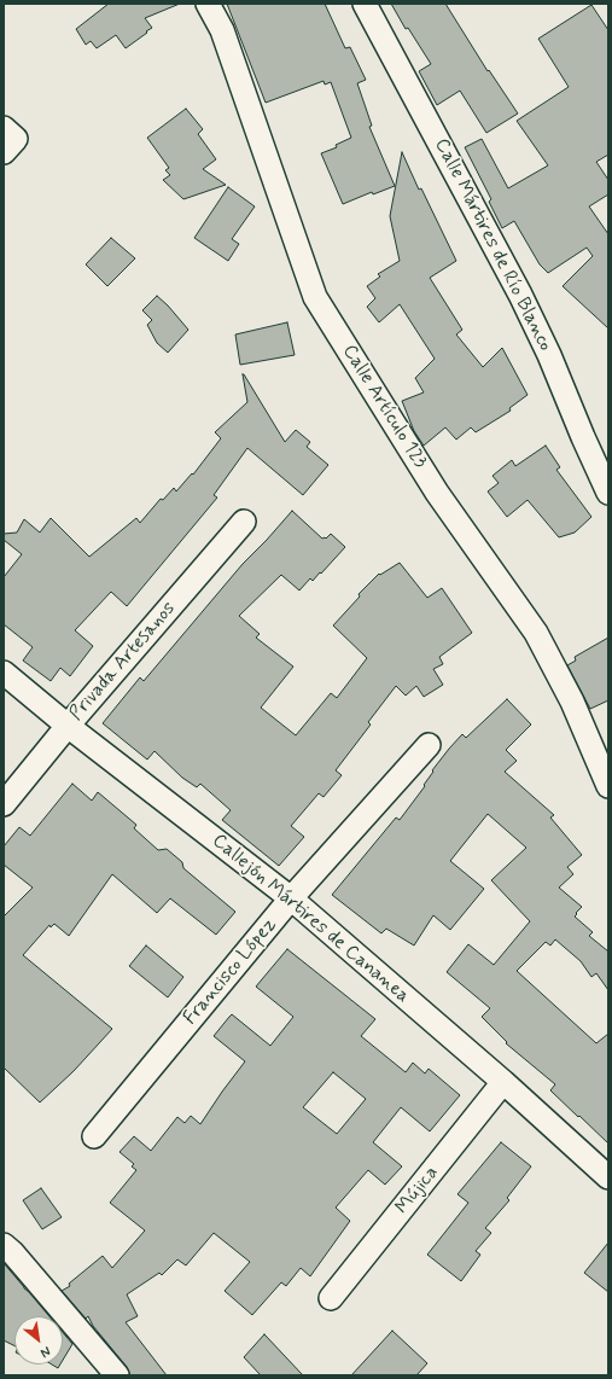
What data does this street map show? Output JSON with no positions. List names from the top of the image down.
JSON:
{
  "streets": {
    "street": [
      "Calle Mártires de Río Blanco",
      "Calle Artículo 123",
      "Privada Artesanos",
      "Callejón Mártires de Cananea",
      "Francisco López",
      "Mújica"
    ]
  },
  "crossings": [
    ["Privada Artesanos", "Callejón Mártires de Cananea"],
    ["Callejón Mártires de Cananea", "Francisco López"],
    ["Callejón Mártires de Cananea", "Mújica"]
  ],
  "north": "bottom right"
}
